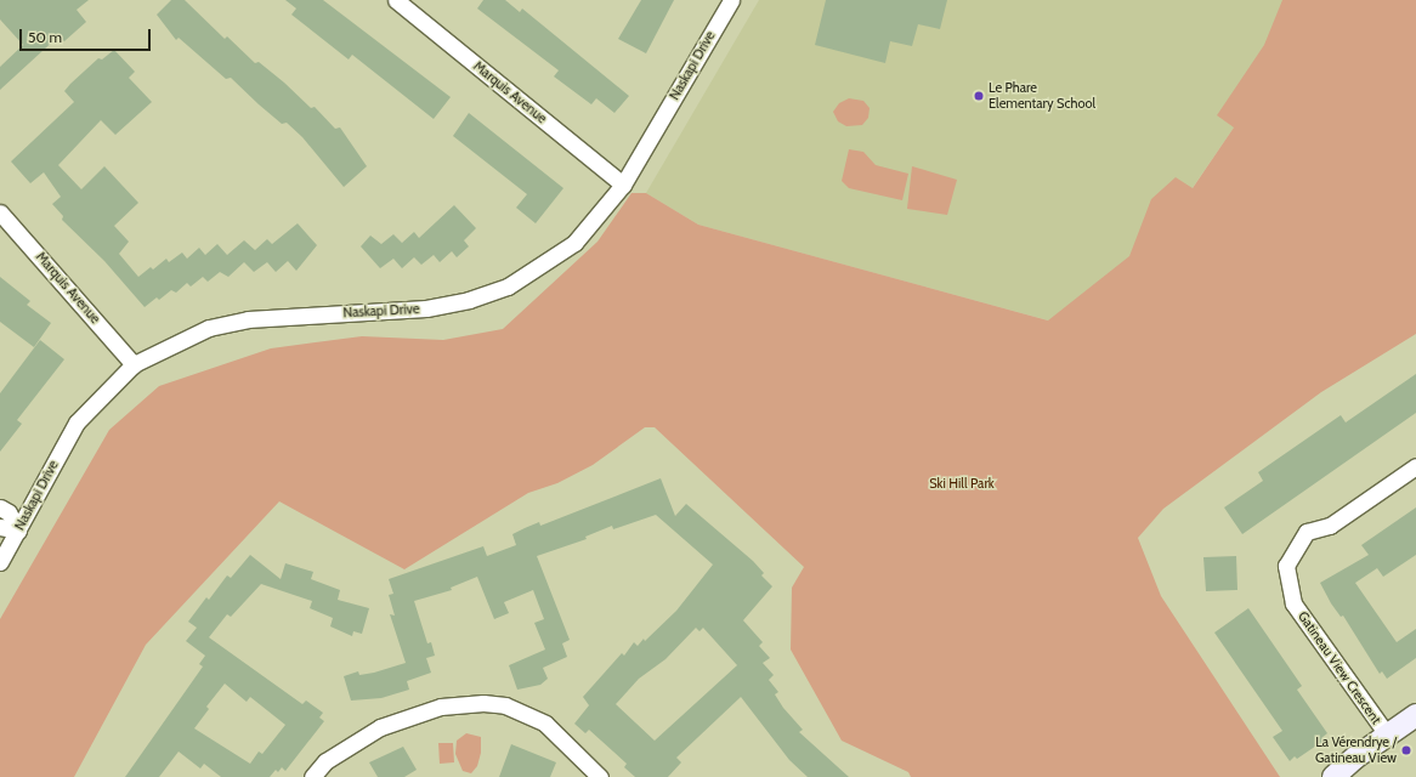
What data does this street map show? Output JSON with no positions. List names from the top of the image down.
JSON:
{
  "streets": {
    "street": ["Naskapi Drive", "Marquis Avenue", "Gatineau View Crescent"]
  },
  "crossings": [
    ["Naskapi Drive", "Marquis Avenue"]
  ],
  "parks": ["Ski Hill Park"],
  "places": ["Le Phare Elementary School", "La Vérendrye / Gatineau View"],
  "scale_bar": "50 m"
}
